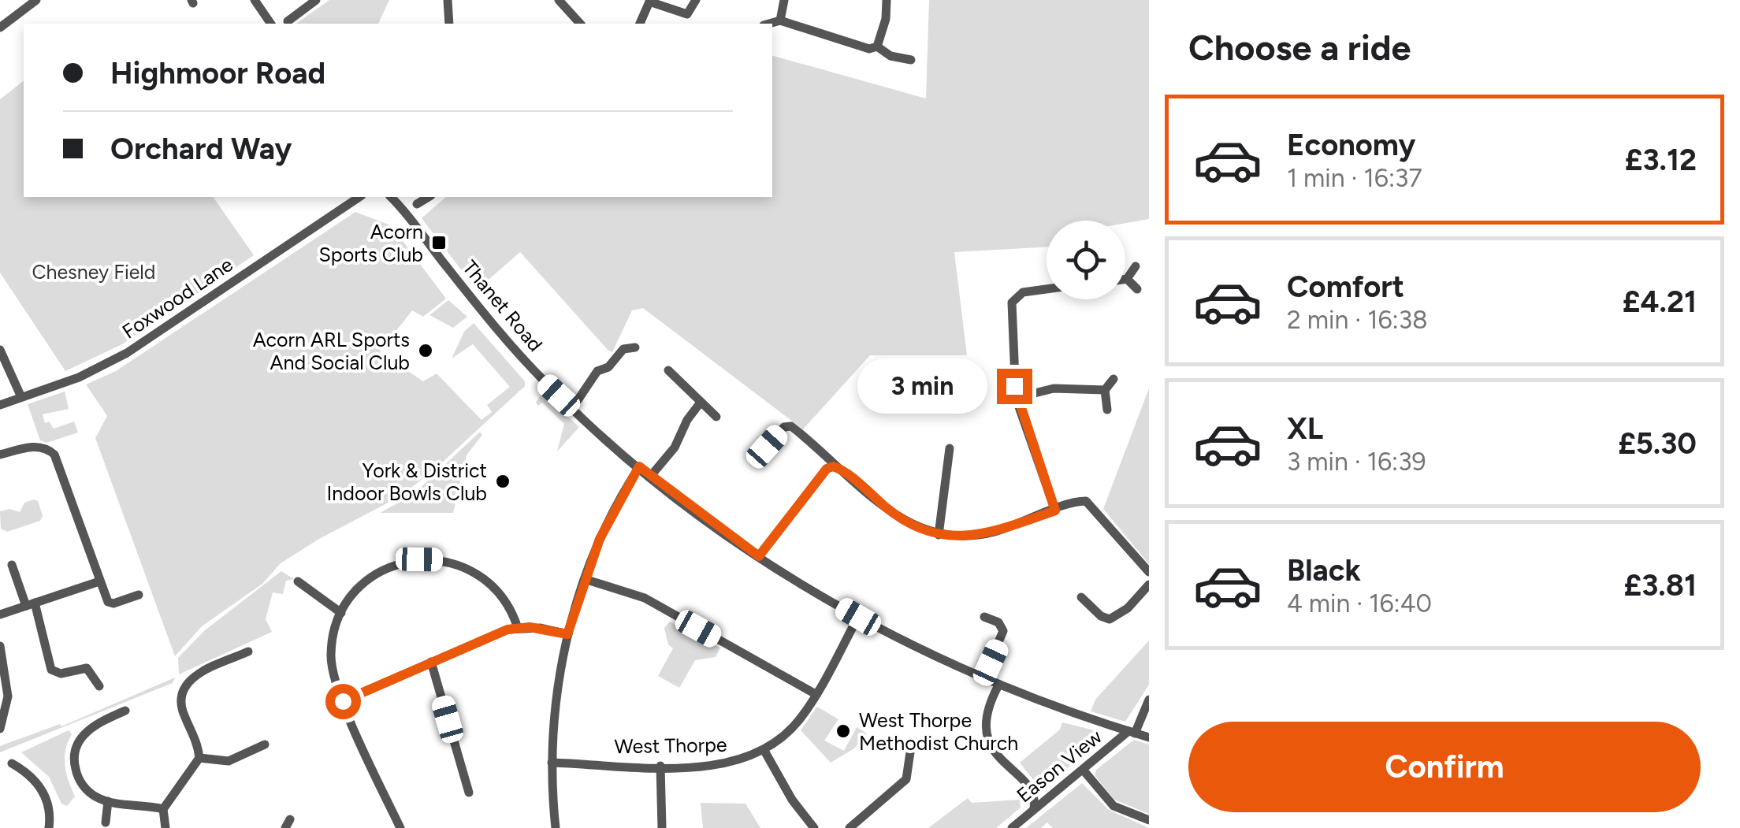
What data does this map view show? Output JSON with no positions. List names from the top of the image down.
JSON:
{
  "streets": {
    "street": [
      "Foxwood Lane",
      "Thanet Road",
      "West Thorpe",
      "Eason View"
    ]
  },
  "crossings": [
    ["Thanet Road", "West Thorpe"],
    ["Thanet Road", "Eason View"]
  ],
  "parks": ["Chesney Field"],
  "places": {
    "transit": ["Acorn Sports Club"],
    "other": ["Acorn ARL Sports And Social Club", "York & District Indoor Bowls Club", "West Thorpe Methodist Church"]
  },
  "page": {
    "heading": "Choose a ride",
    "banner": ["Highmoor Road", "Orchard Way"],
    "list": [
      {
        "name": "Economy",
        "note": "1 min · 16:37",
        "value": "£3.12"
      },
      {
        "name": "Comfort",
        "note": "2 min · 16:38",
        "value": "£4.21"
      },
      {
        "name": "XL",
        "note": "3 min · 16:39",
        "value": "£5.30"
      },
      {
        "name": "Black",
        "note": "4 min · 16:40",
        "value": "£3.81"
      }
    ],
    "bubble": "3 min",
    "buttons": "Confirm"
  }
}
